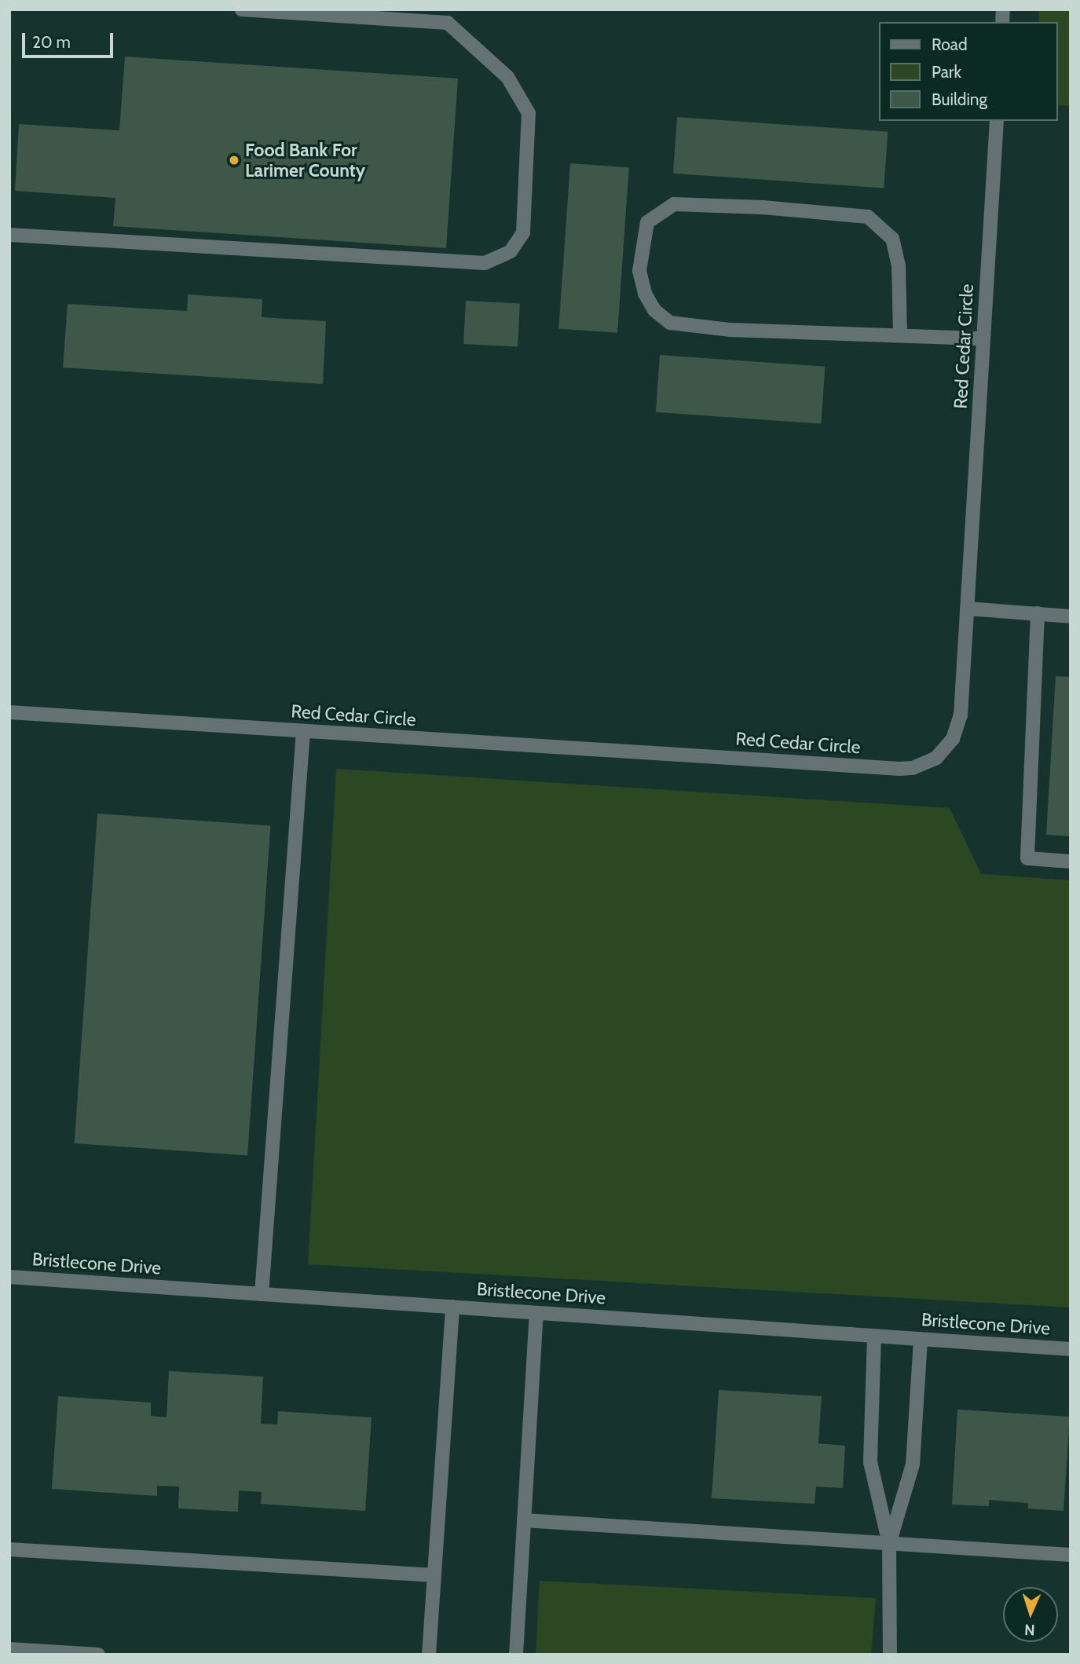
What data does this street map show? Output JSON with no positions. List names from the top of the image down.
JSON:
{
  "streets": {
    "street": ["Red Cedar Circle", "Bristlecone Drive"]
  },
  "places": ["Food Bank For Larimer County"],
  "legend": ["Road", "Park", "Building"],
  "scale_bar": "20 m",
  "north": "bottom"
}
